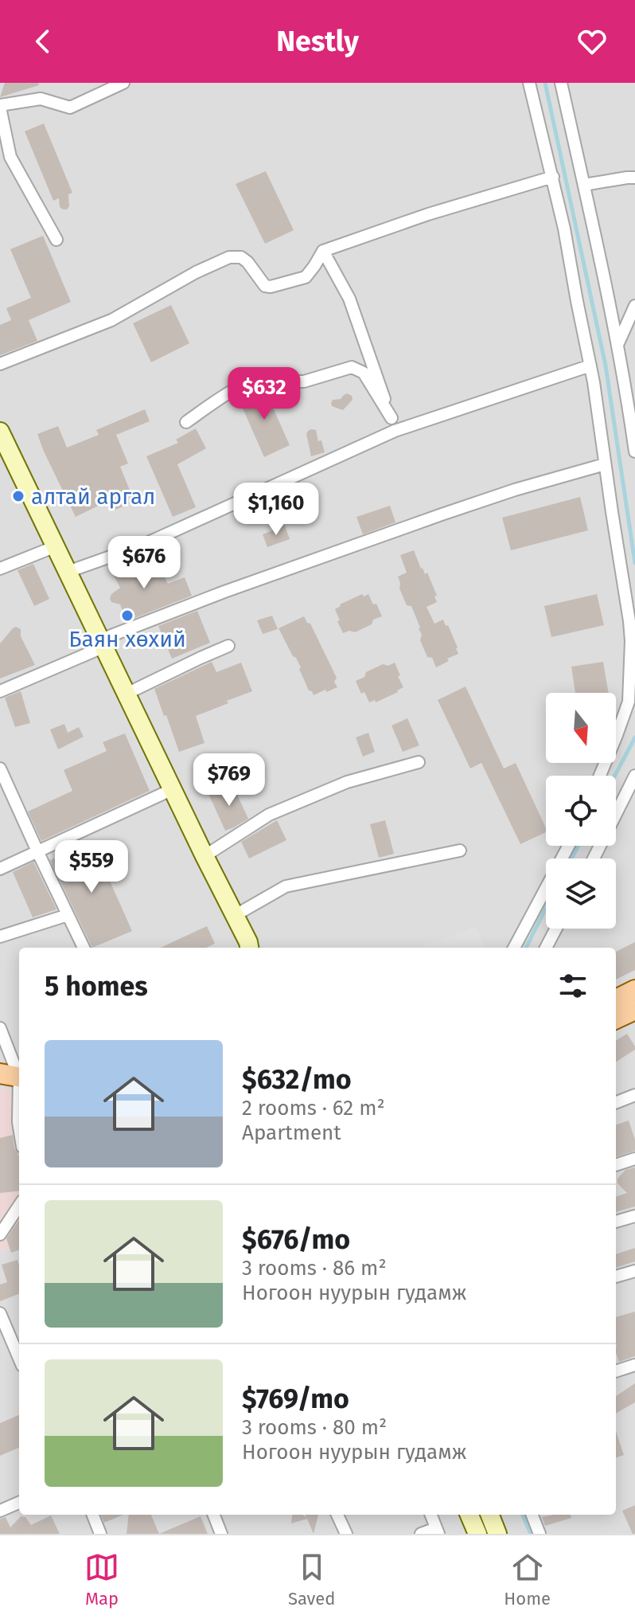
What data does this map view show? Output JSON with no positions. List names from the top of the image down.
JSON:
{
  "places": ["алтай аргал", "Баян хөхий"],
  "north": "bottom",
  "page": {
    "header": "Nestly",
    "price": [
      "$632",
      "$1,160",
      "$676",
      "$769",
      "$559"
    ],
    "heading": "5 homes",
    "list": [
      {
        "name": "$632/mo",
        "note": "2 rooms · 62 m² · Apartment"
      },
      {
        "name": "$676/mo",
        "note": "3 rooms · 86 m² · Ногоон нуурын гудамж"
      },
      {
        "name": "$769/mo",
        "note": "3 rooms · 80 m² · Ногоон нуурын гудамж"
      }
    ],
    "tabs": ["Map", "Saved", "Home"]
  }
}
